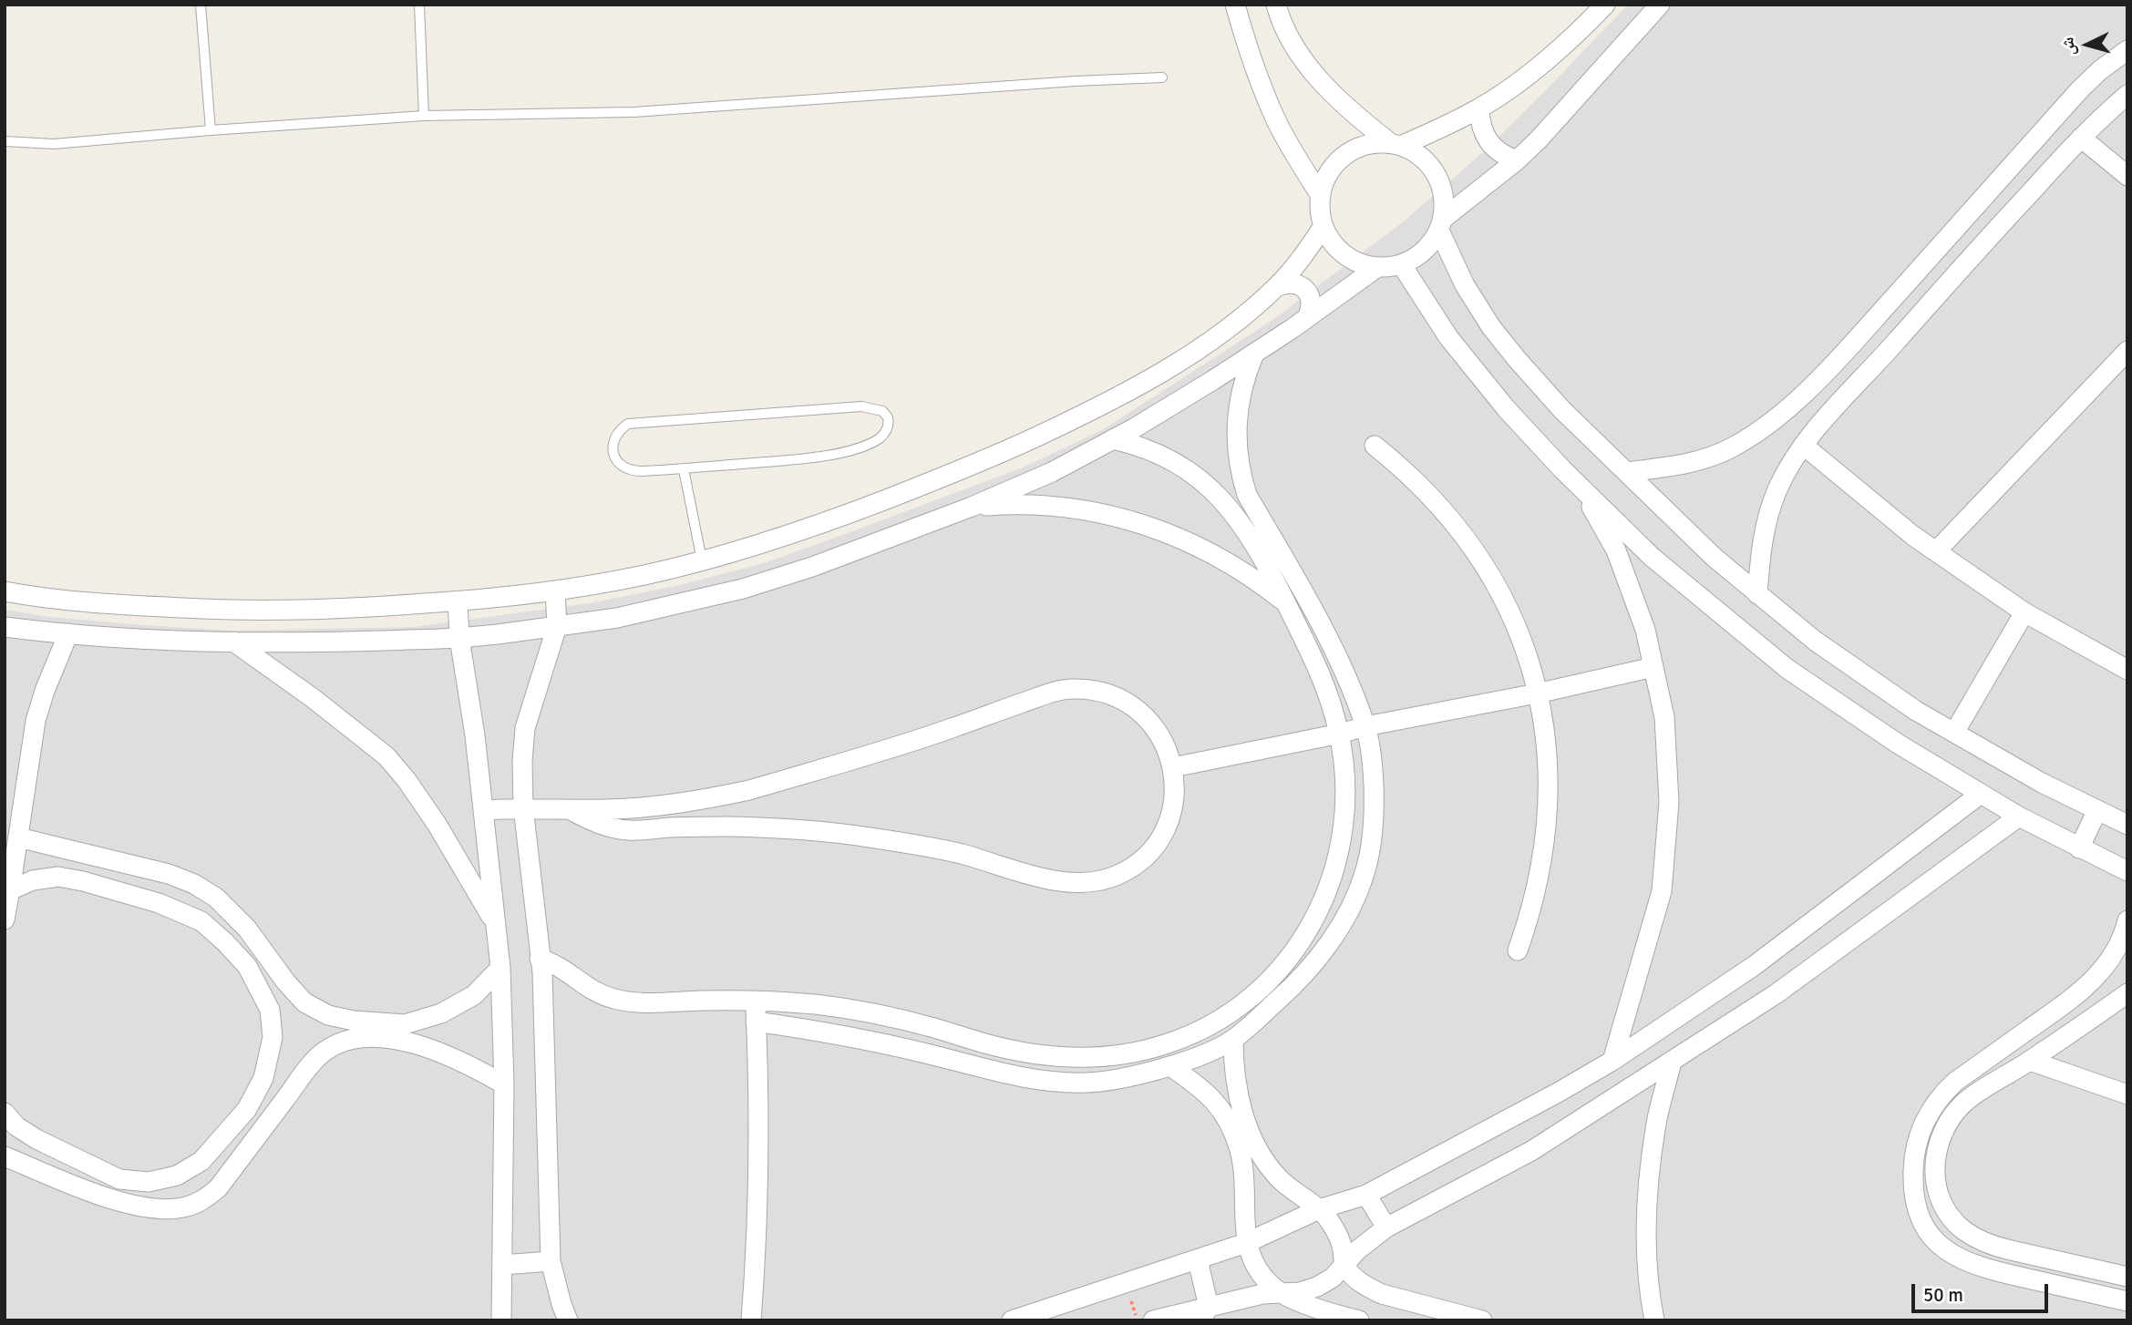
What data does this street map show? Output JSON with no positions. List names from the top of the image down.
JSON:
{
  "scale_bar": "50 m",
  "north": "left"
}
